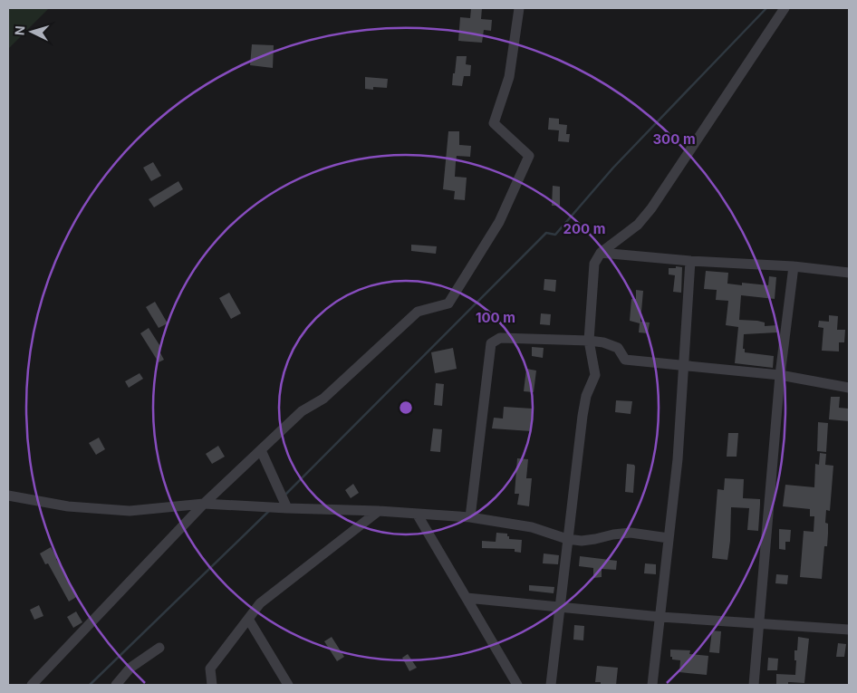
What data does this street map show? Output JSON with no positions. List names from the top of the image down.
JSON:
{
  "north": "left",
  "rings": ["300 m", "200 m", "100 m"]
}
